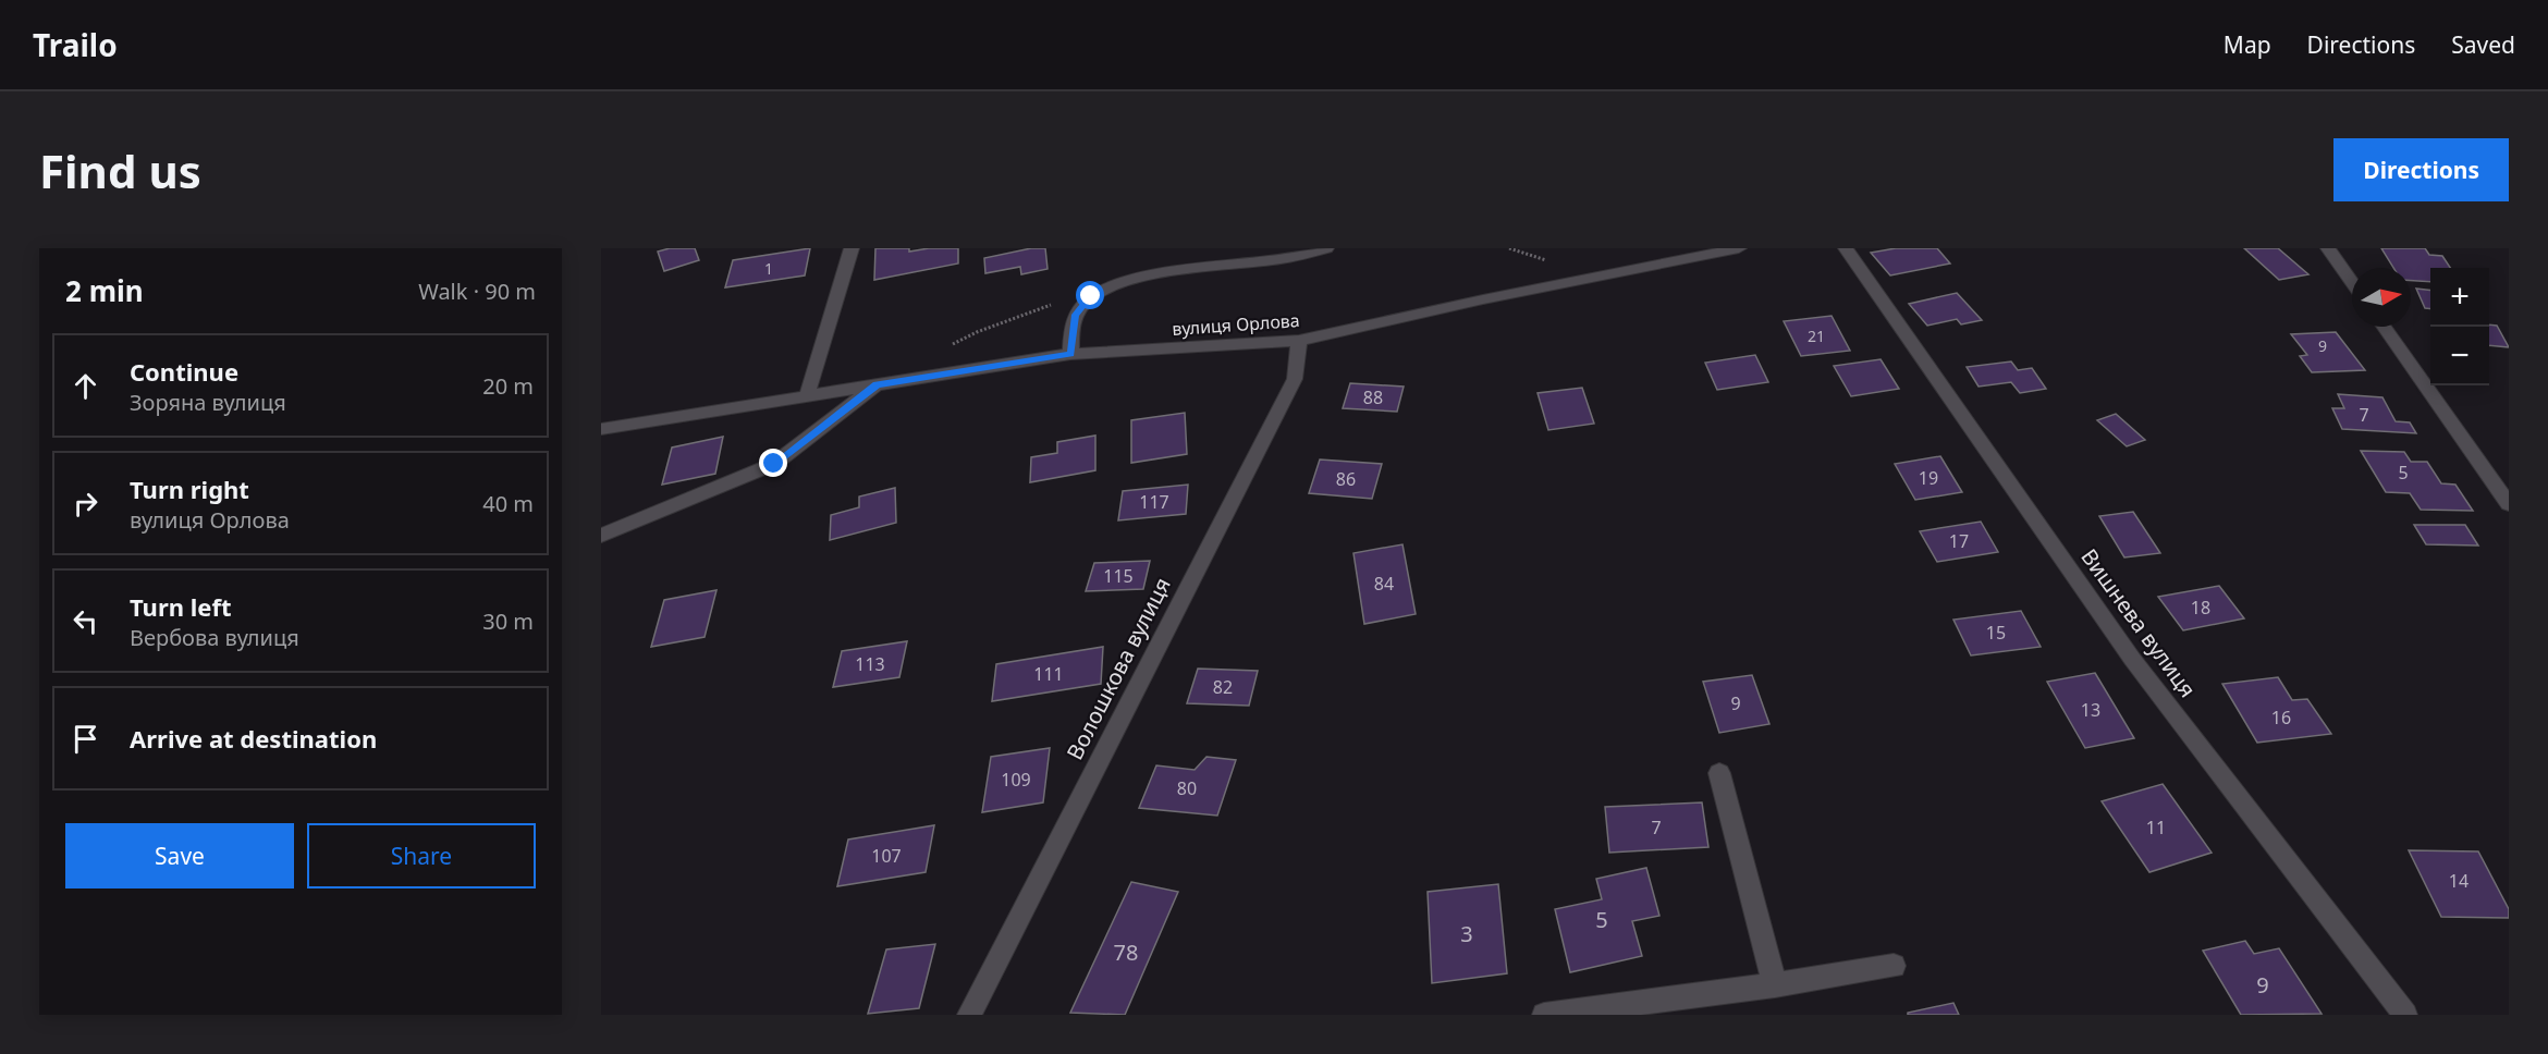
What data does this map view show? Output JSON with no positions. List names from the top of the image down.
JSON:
{
  "streets": {
    "street": ["вулиця Орлова", "Вишнева вулиця", "Волошкова вулиця"]
  },
  "crossings": [
    ["вулиця Орлова", "Волошкова вулиця"]
  ],
  "house_numbers": [
    "1",
    "21",
    "9",
    "88",
    "7",
    "5",
    "19",
    "86",
    "117",
    "17",
    "115",
    "84",
    "18",
    "15",
    "113",
    "111",
    "82",
    "9",
    "13",
    "16",
    "109",
    "80",
    "7",
    "11",
    "107",
    "14",
    "5",
    "3",
    "78",
    "9"
  ],
  "north": "right",
  "page": {
    "header": "Trailo",
    "nav": ["Map", "Directions", "Saved"],
    "buttons": [
      "Directions",
      ["Save", "Share"]
    ],
    "title": "Find us",
    "heading": ["2 min", "Walk · 90 m"],
    "map_buttons": ["+", "−"],
    "list": [
      ["Continue", "Зоряна вулиця", "20 m"],
      ["Turn right", "вулиця Орлова", "40 m"],
      ["Turn left", "Вербова вулиця", "30 m"],
      "Arrive at destination"
    ]
  }
}
